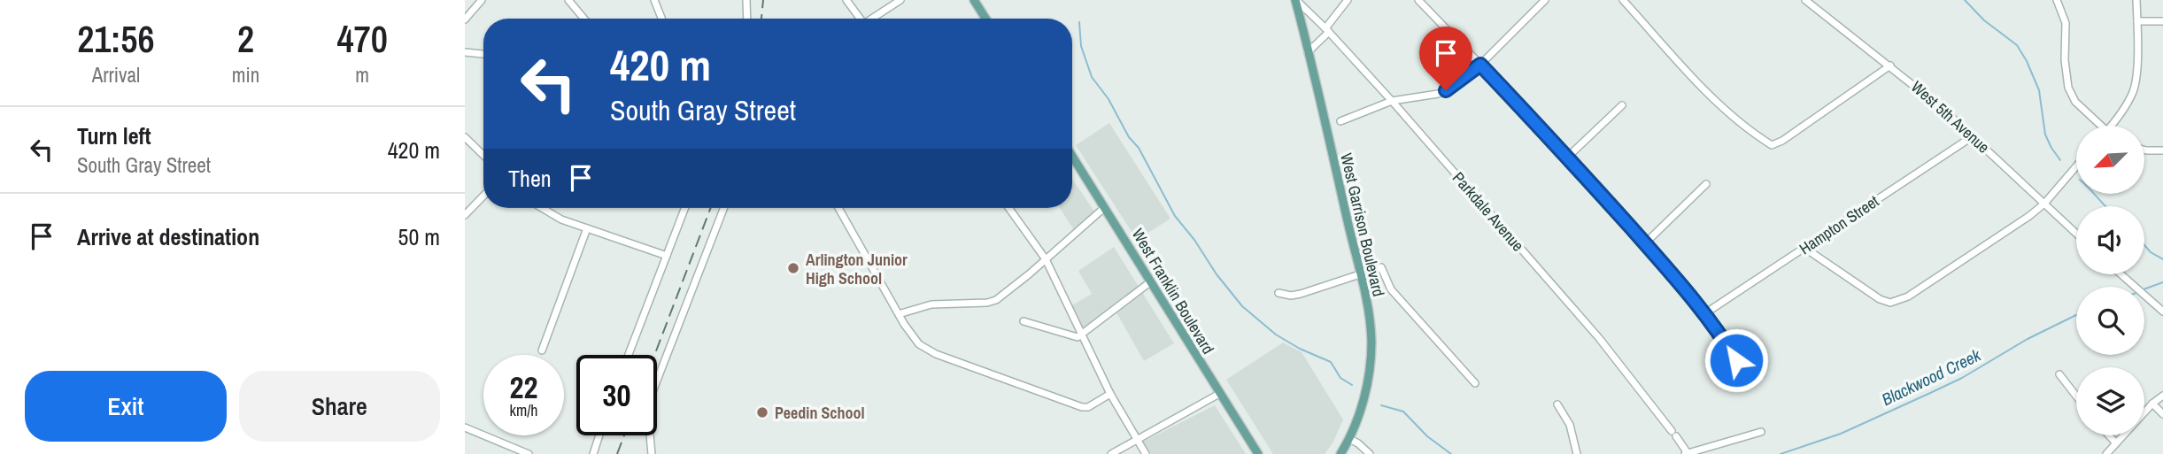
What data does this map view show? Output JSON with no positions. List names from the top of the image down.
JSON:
{
  "streets": {
    "main road": ["West Garrison Boulevard", "West Franklin Boulevard"],
    "street": ["West 5th Avenue", "Parkdale Avenue", "Hampton Street"]
  },
  "crossings": [
    ["West 5th Avenue", "Hampton Street"],
    ["Parkdale Avenue", "West Garrison Boulevard"]
  ],
  "water": ["Blackwood Creek"],
  "places": ["Arlington Junior High School", "Peedin School"],
  "north": "bottom left",
  "page": {
    "eta": [
      "21:56",
      "Arrival",
      "2",
      "min",
      "470",
      "m"
    ],
    "turn": ["420 m", "South Gray Street"],
    "list": [
      {
        "name": "Turn left",
        "note": "South Gray Street",
        "value": "420 m"
      },
      {
        "name": "Arrive at destination",
        "value": "50 m"
      }
    ],
    "then": "Then",
    "speed": "22 km/h",
    "limit": "30",
    "buttons": ["Exit", "Share"]
  }
}
